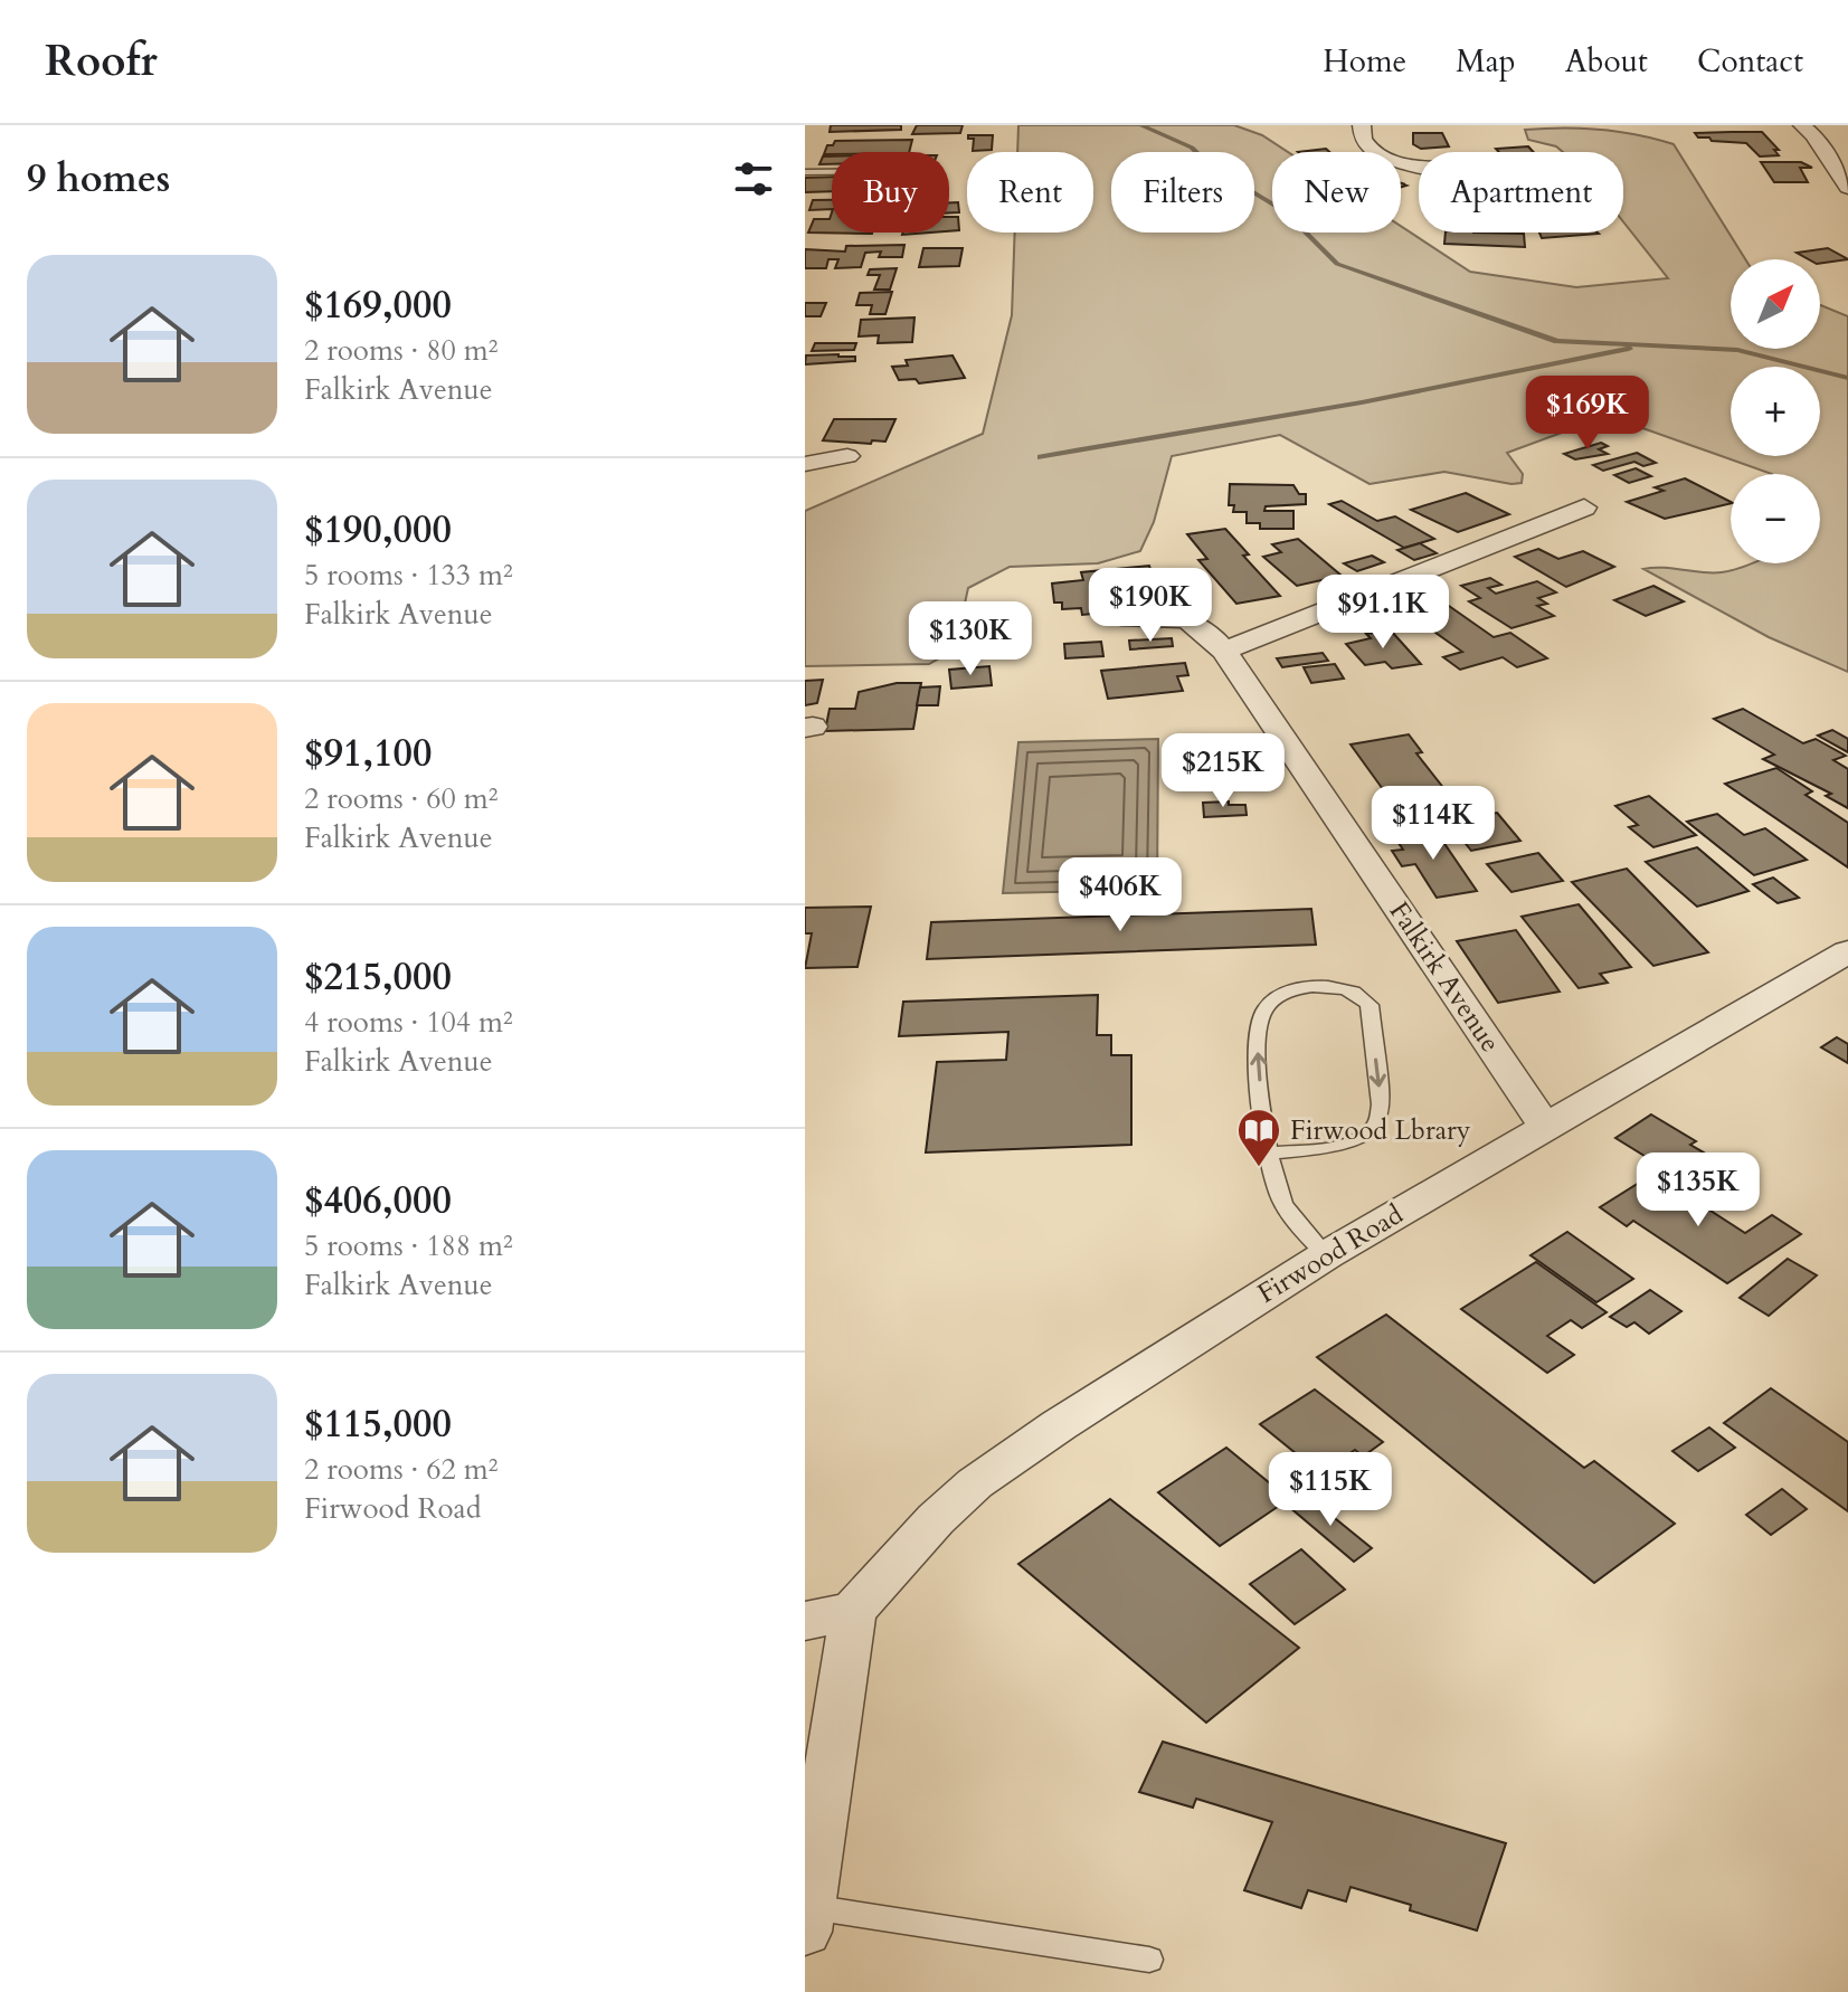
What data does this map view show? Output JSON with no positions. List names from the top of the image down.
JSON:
{
  "streets": {
    "street": ["Falkirk Avenue", "Firwood Road"]
  },
  "crossings": [
    ["Falkirk Avenue", "Firwood Road"]
  ],
  "places": {
    "library": ["Firwood Lbrary"]
  },
  "north": "top right",
  "page": {
    "header": "Roofr",
    "nav": [
      "Home",
      "Map",
      "About",
      "Contact"
    ],
    "heading": "9 homes",
    "chip": [
      "Buy",
      "Rent",
      "Filters",
      "New",
      "Apartment"
    ],
    "list": [
      {
        "name": "$169,000",
        "note": "2 rooms · 80 m² · Falkirk Avenue"
      },
      {
        "name": "$190,000",
        "note": "5 rooms · 133 m² · Falkirk Avenue"
      },
      {
        "name": "$91,100",
        "note": "2 rooms · 60 m² · Falkirk Avenue"
      },
      {
        "name": "$215,000",
        "note": "4 rooms · 104 m² · Falkirk Avenue"
      },
      {
        "name": "$406,000",
        "note": "5 rooms · 188 m² · Falkirk Avenue"
      },
      {
        "name": "$115,000",
        "note": "2 rooms · 62 m² · Firwood Road"
      }
    ],
    "map_buttons": ["+", "−"],
    "price": [
      "$169K",
      "$190K",
      "$91.1K",
      "$130K",
      "$215K",
      "$114K",
      "$406K",
      "$135K",
      "$115K"
    ]
  }
}
